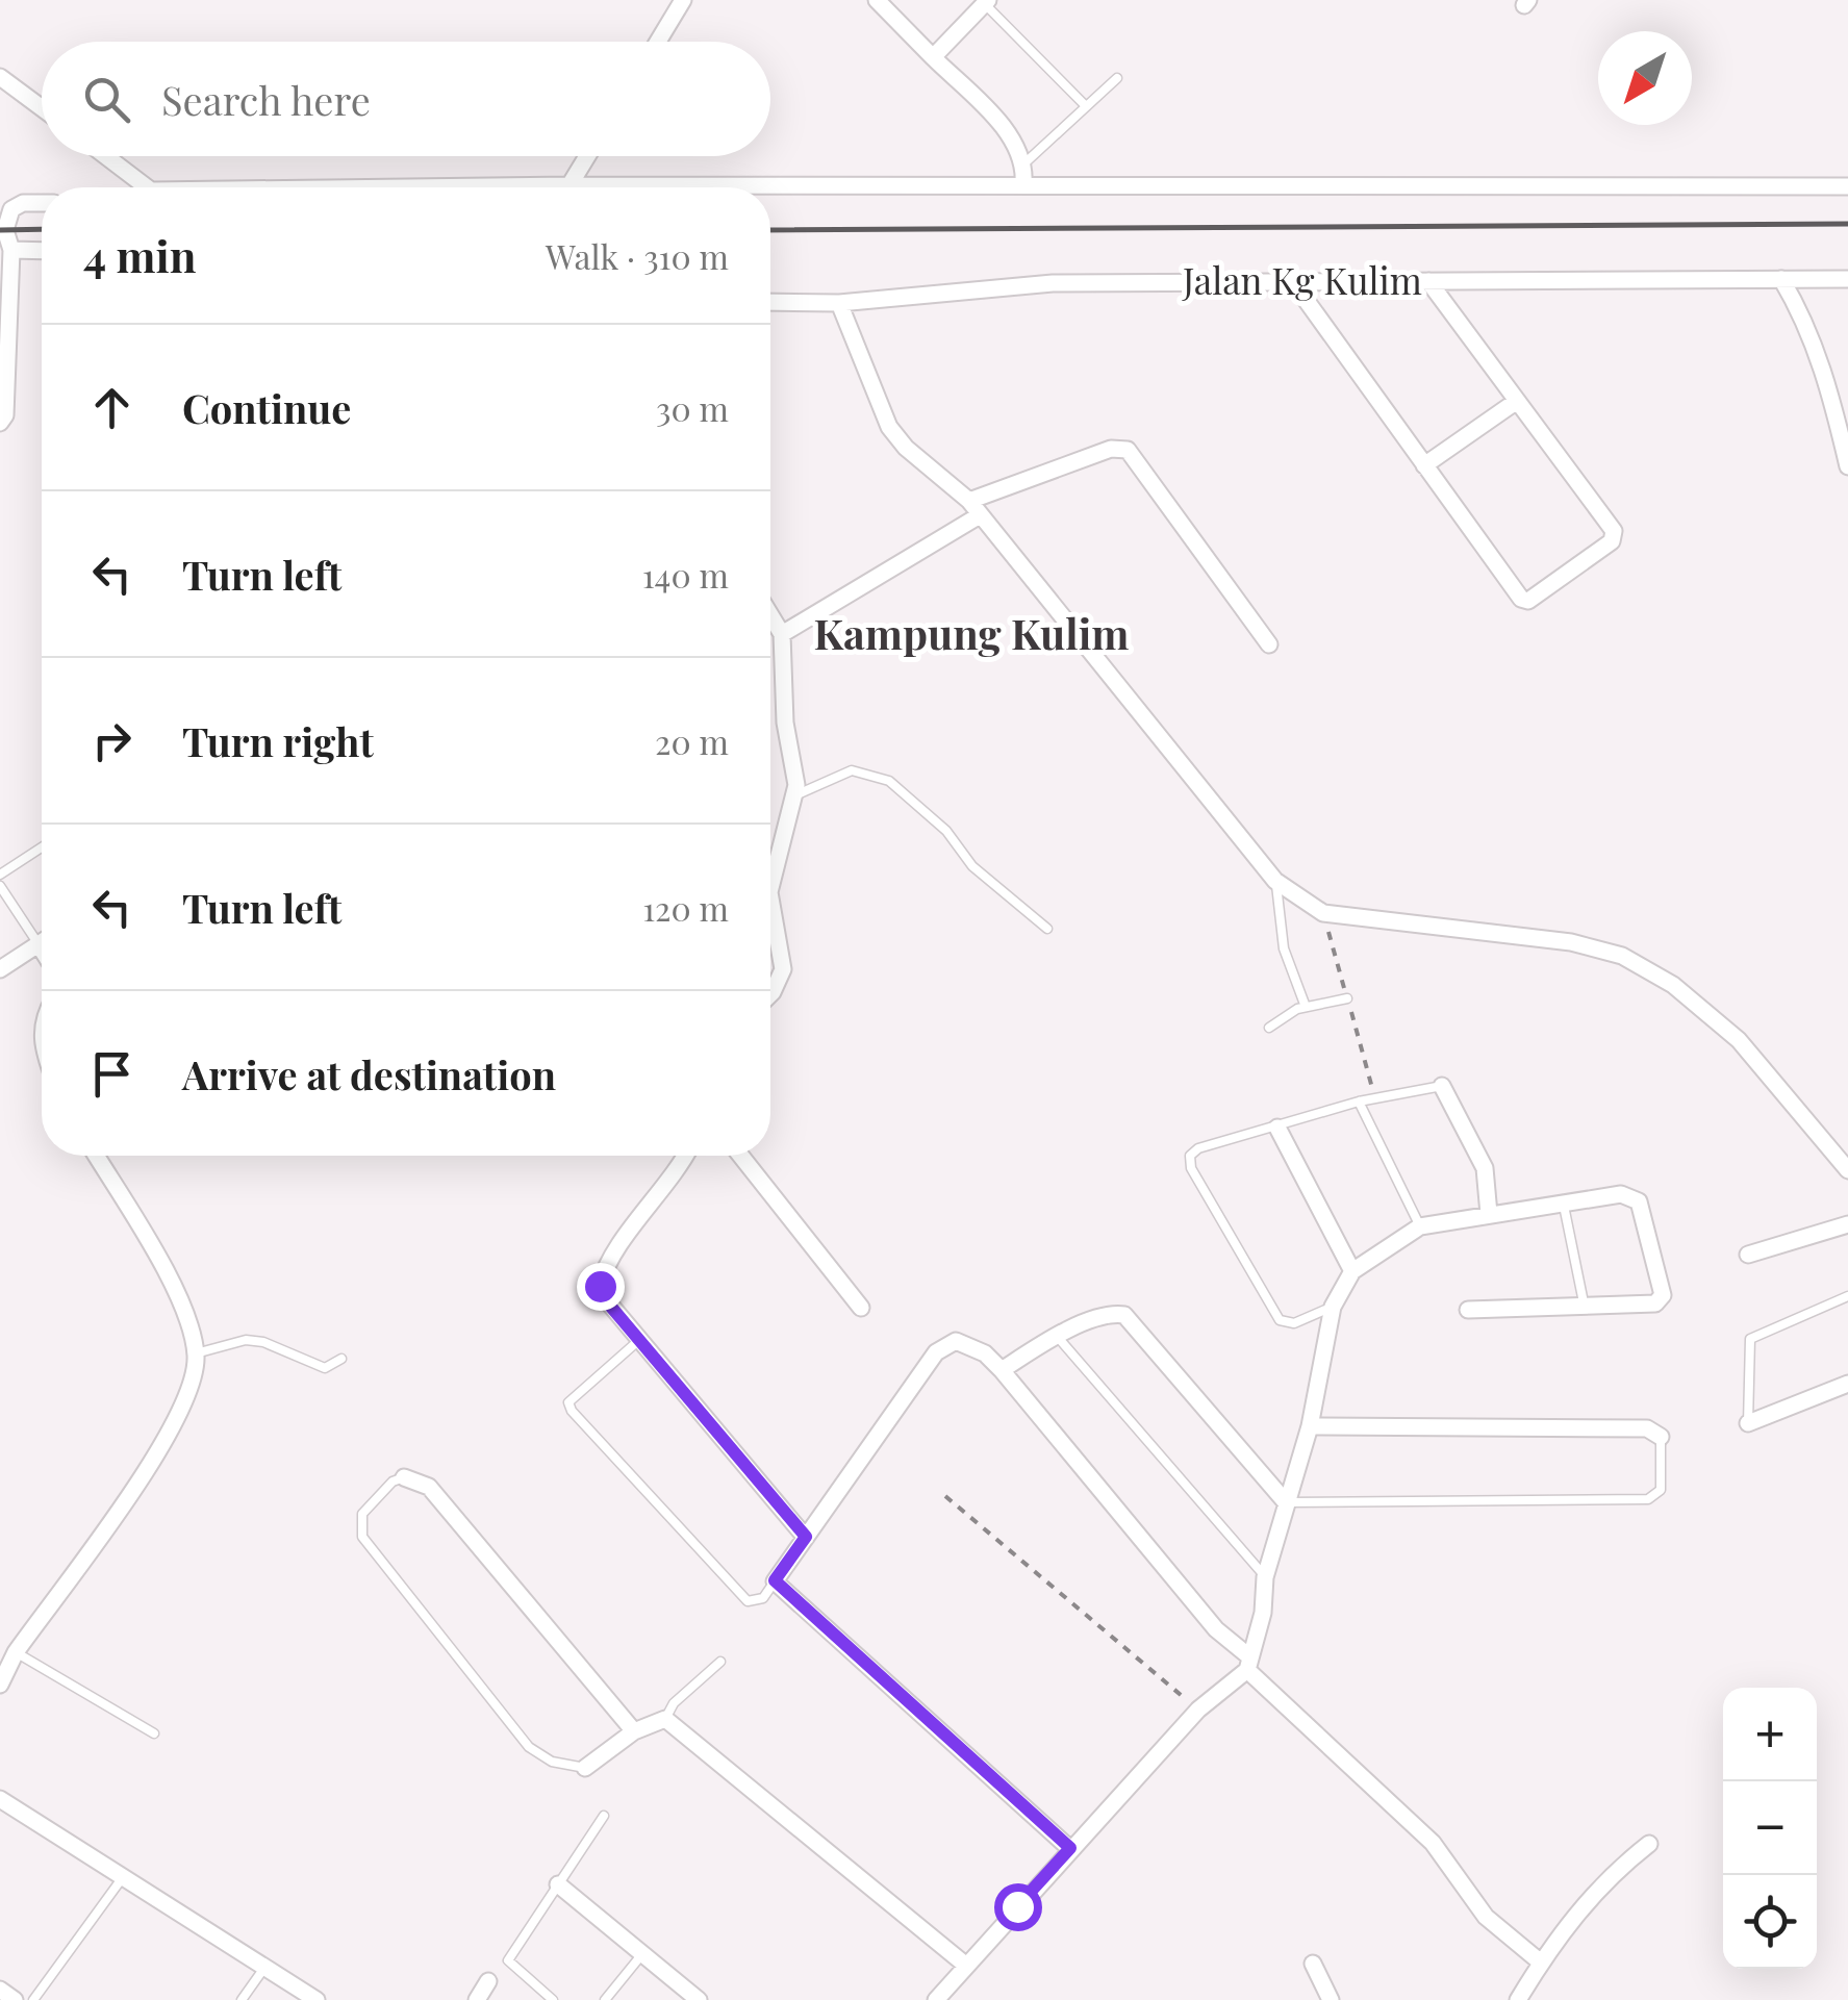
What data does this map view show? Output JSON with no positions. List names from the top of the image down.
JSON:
{
  "streets": {
    "street": ["Jalan Kg Kulim"]
  },
  "districts": ["Kampung Kulim"],
  "north": "bottom left",
  "page": {
    "search": "Search here",
    "heading": ["4 min", "Walk · 310 m"],
    "list": [
      ["Continue", "30 m"],
      ["Turn left", "140 m"],
      ["Turn right", "20 m"],
      ["Turn left", "120 m"],
      "Arrive at destination"
    ],
    "map_buttons": ["+", "−"]
  }
}
